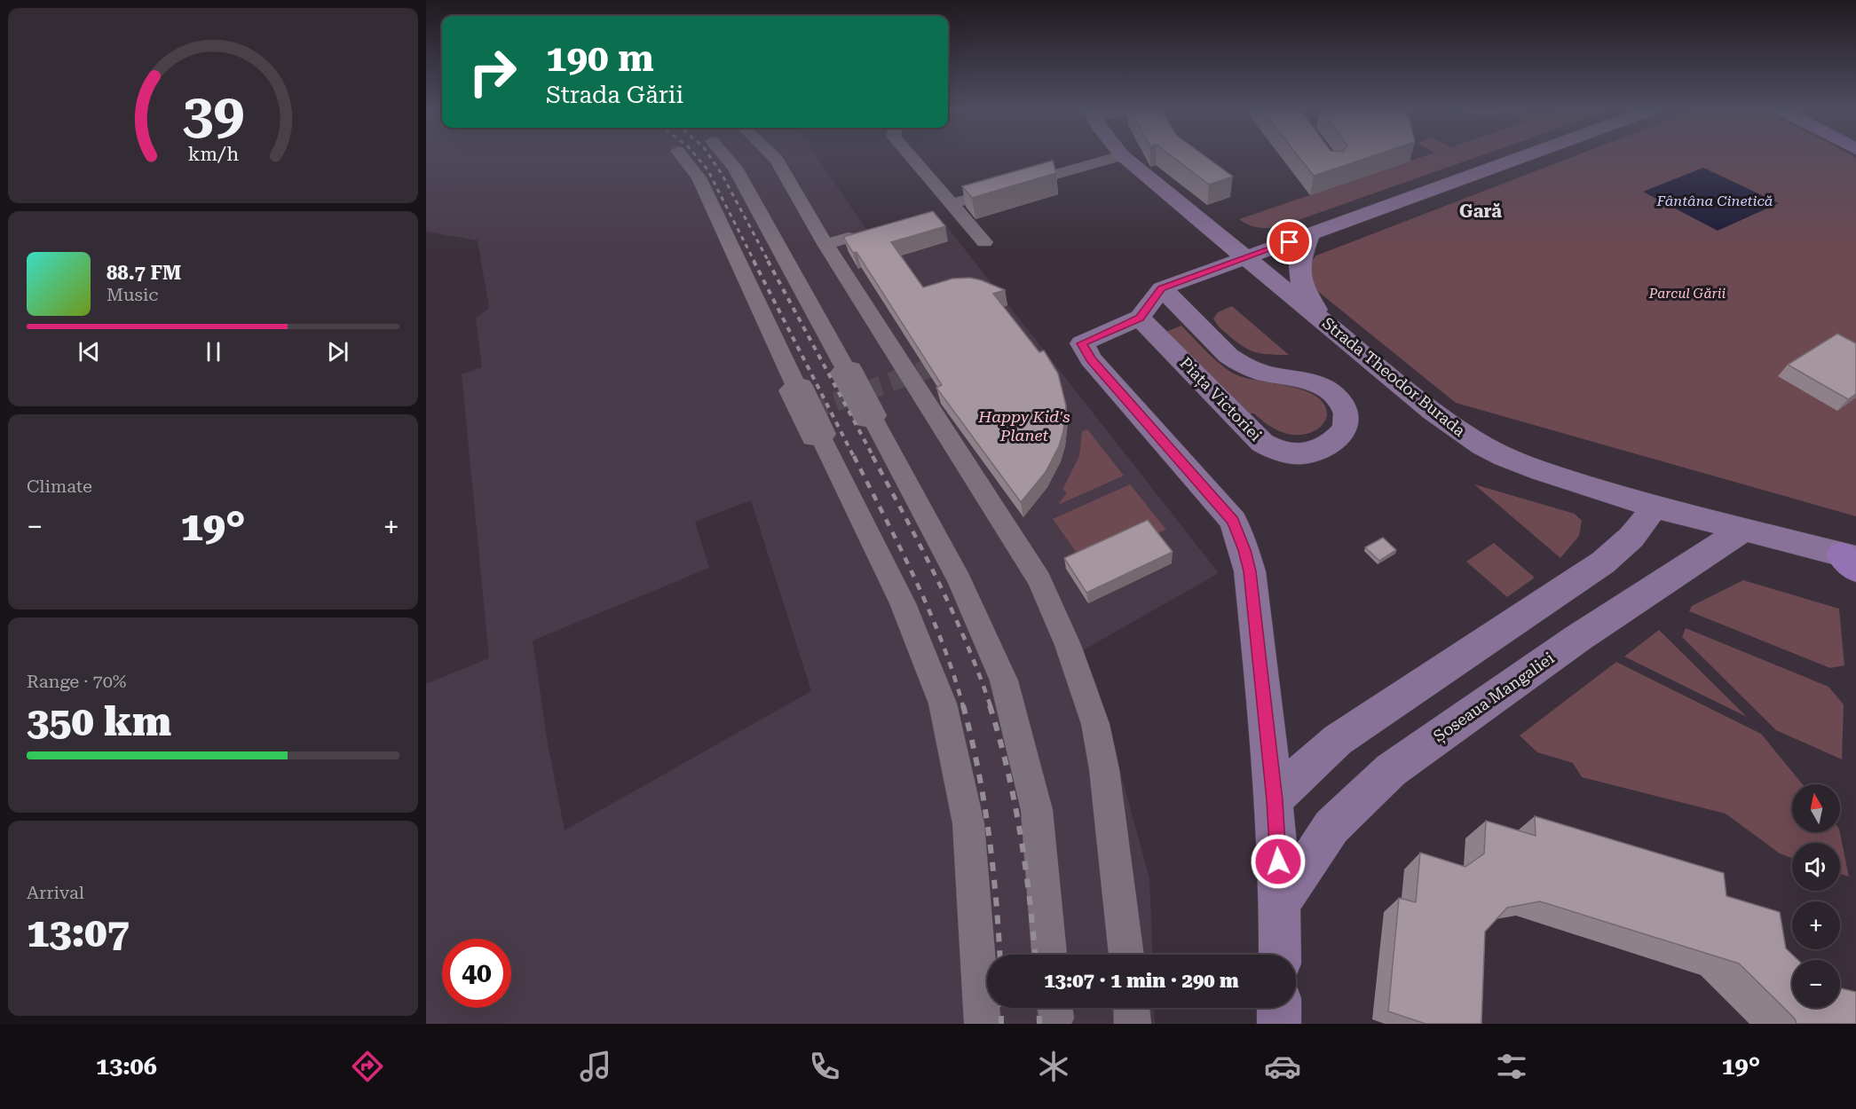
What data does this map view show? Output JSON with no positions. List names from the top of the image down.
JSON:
{
  "streets": {
    "street": ["Strada Theodor Burada", "Piața Victoriei", "Șoseaua Mangaliei"]
  },
  "crossings": [
    ["Strada Theodor Burada", "Șoseaua Mangaliei"]
  ],
  "districts": ["Gară"],
  "water": ["Fântâna Cinetică"],
  "parks": ["Parcul Gării", "Happy Kid's Planet"],
  "north": "top",
  "page": {
    "turn": ["190 m", "Strada Gării"],
    "song": ["88.7 FM", "Music"],
    "tile": [
      "Climate",
      ["Range · 70%", "350 km"],
      ["Arrival", "13:07"]
    ],
    "heat": ["−", "19°", "+"],
    "map_buttons": ["+", "−"],
    "limit": "40",
    "trip": "13:07 · 1 min · 290 m",
    "tabs": ["13:06", "19°"],
    "gauge": ["39", "km/h"]
  }
}
